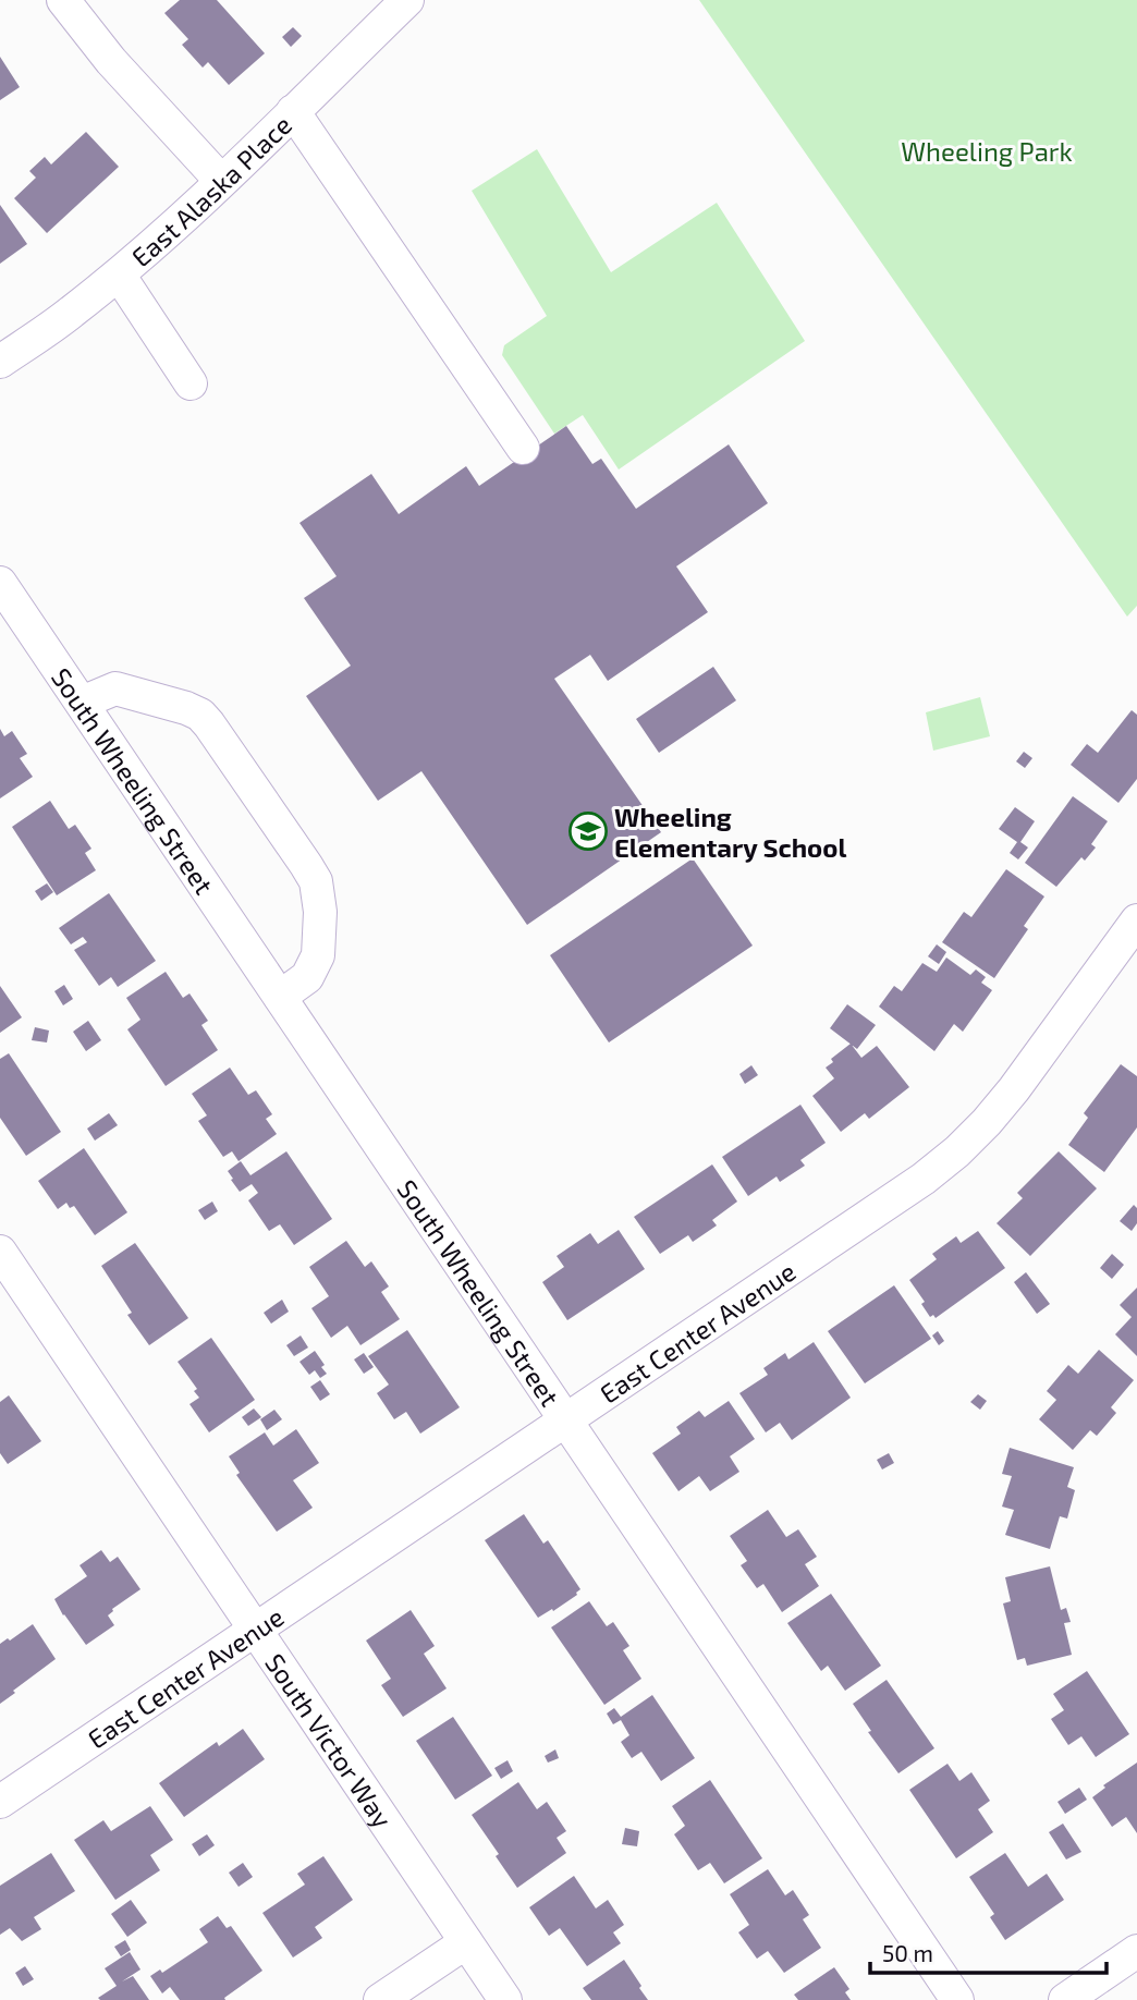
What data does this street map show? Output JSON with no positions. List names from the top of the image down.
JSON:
{
  "streets": {
    "street": [
      "East Alaska Place",
      "South Wheeling Street",
      "East Center Avenue",
      "South Victor Way"
    ]
  },
  "crossings": [
    ["South Wheeling Street", "East Center Avenue"],
    ["East Center Avenue", "South Victor Way"]
  ],
  "parks": ["Wheeling Park"],
  "places": {
    "school or university": ["Wheeling Elementary School"]
  },
  "scale_bar": "50 m"
}
